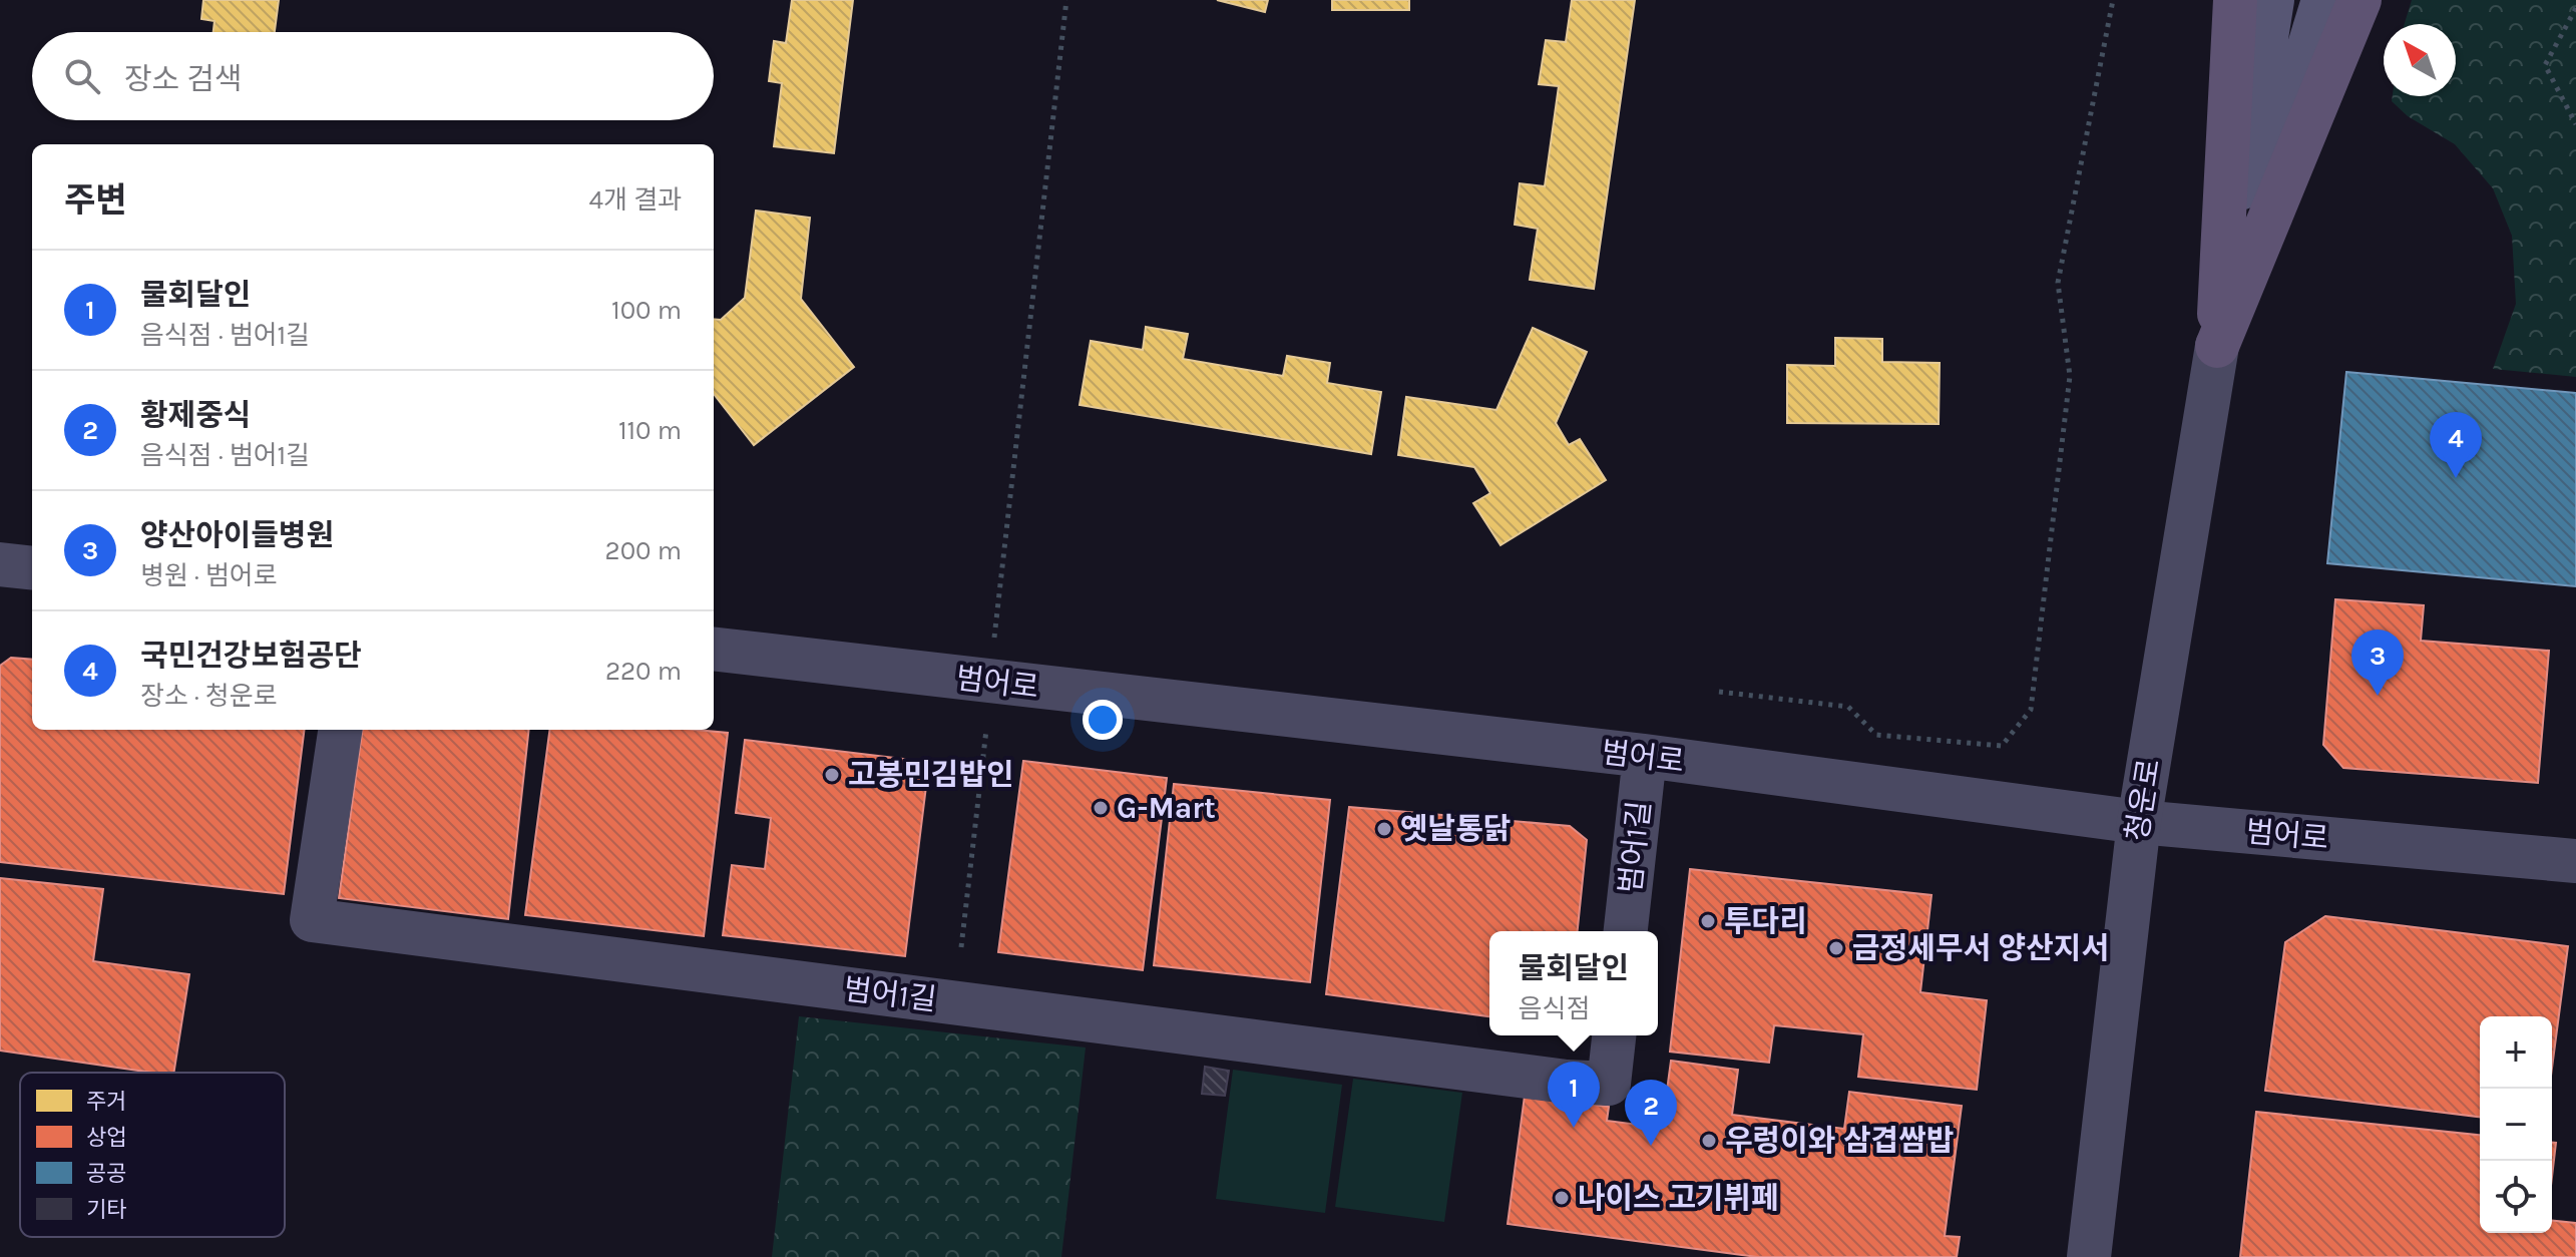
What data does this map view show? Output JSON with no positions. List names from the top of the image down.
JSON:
{
  "streets": {
    "street": ["범어로", "청운로", "범어1길"]
  },
  "crossings": [
    ["범어로", "청운로"],
    ["범어로", "범어1길"]
  ],
  "places": [
    "고봉민김밥인",
    "G-Mart",
    "옛날통닭",
    "투다리",
    "금정세무서 양산지서",
    "우렁이와 삼겹쌈밥",
    "나이스 고기뷔페"
  ],
  "legend": [
    "주거",
    "상업",
    "공공",
    "기타"
  ],
  "north": "top left",
  "page": {
    "search": "장소 검색",
    "heading": ["주변", "4개 결과"],
    "list": [
      {
        "mark": "1",
        "name": "물회달인",
        "note": "음식점 · 범어1길",
        "value": "100 m"
      },
      {
        "mark": "2",
        "name": "황제중식",
        "note": "음식점 · 범어1길",
        "value": "110 m"
      },
      {
        "mark": "3",
        "name": "양산아이들병원",
        "note": "병원 · 범어로",
        "value": "200 m"
      },
      {
        "mark": "4",
        "name": "국민건강보험공단",
        "note": "장소 · 청운로",
        "value": "220 m"
      }
    ],
    "pins": [
      "4",
      "3",
      "1",
      "2"
    ],
    "popup": ["물회달인", "음식점"],
    "map_buttons": ["+", "−"]
  }
}
